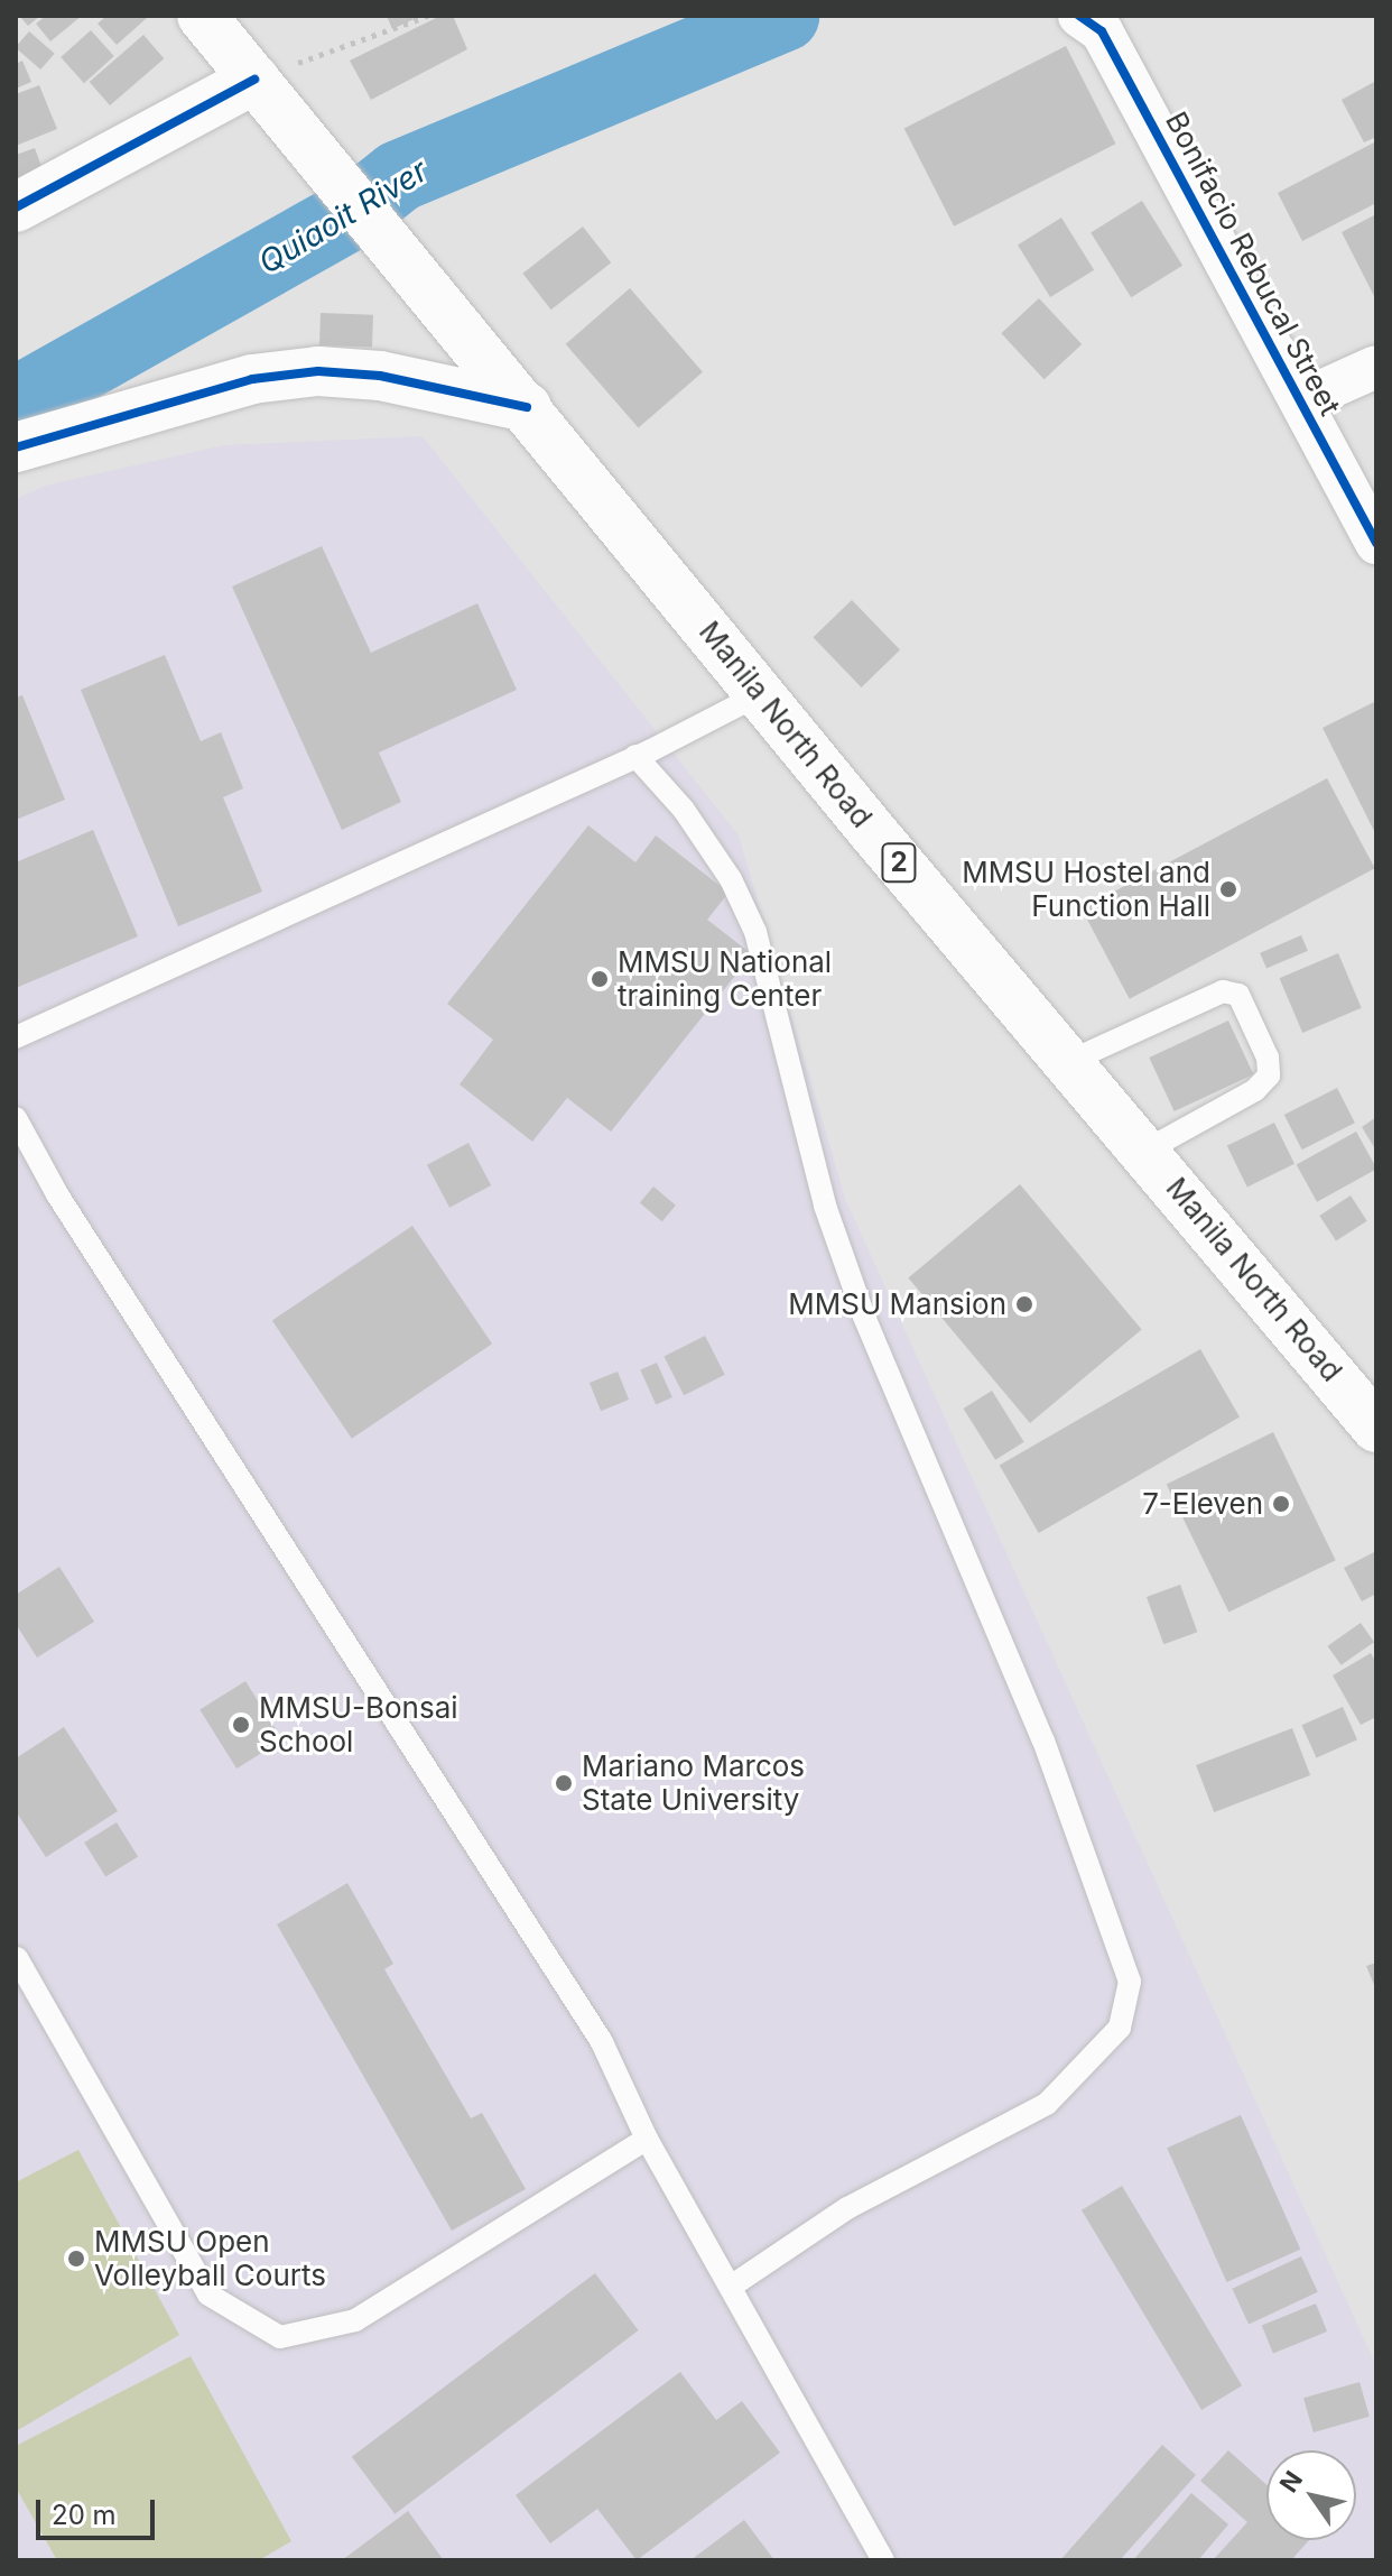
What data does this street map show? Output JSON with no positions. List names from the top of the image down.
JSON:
{
  "streets": {
    "main road": ["Manila North Road", "2"],
    "street": ["Bonifacio Rebucal Street"]
  },
  "water": ["Quiaoit River"],
  "places": [
    "MMSU Hostel and Function Hall",
    "MMSU National training Center",
    "MMSU Mansion",
    "7-Eleven",
    "MMSU-Bonsai School",
    "Mariano Marcos State University",
    "MMSU Open Volleyball Courts"
  ],
  "scale_bar": "20 m",
  "north": "top left"
}
